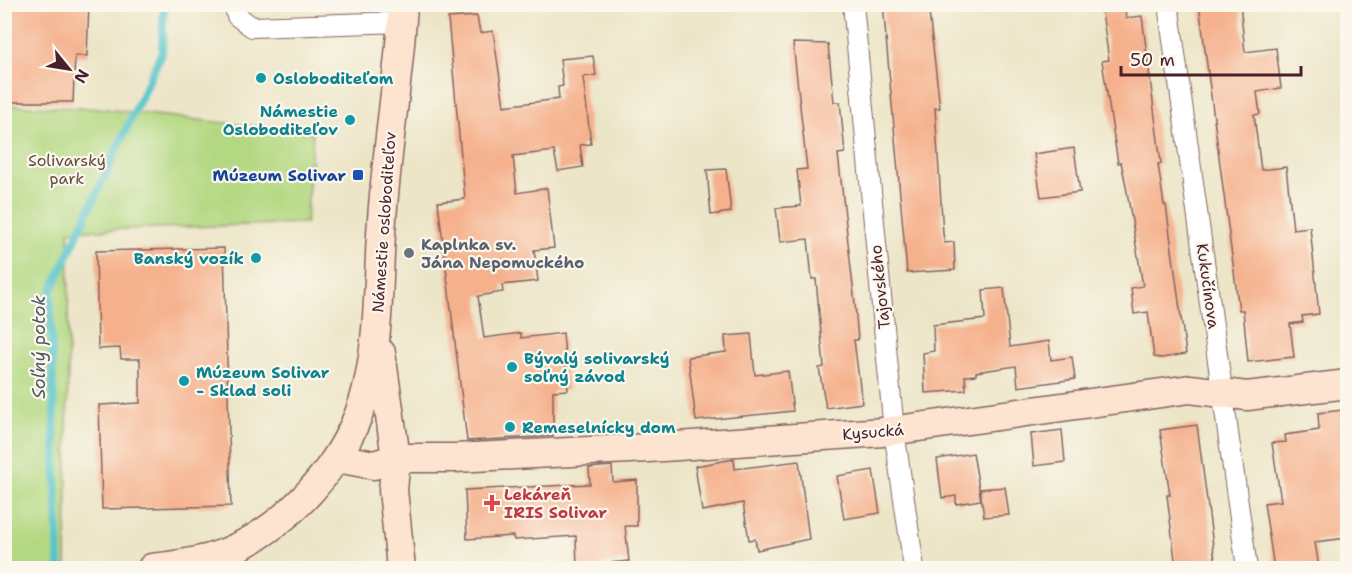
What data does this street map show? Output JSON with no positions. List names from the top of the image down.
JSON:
{
  "streets": {
    "street": [
      "Námestie osloboditeľov",
      "Kukučínova",
      "Tajovského",
      "Kysucká"
    ]
  },
  "crossings": [
    ["Kukučínova", "Kysucká"],
    ["Tajovského", "Kysucká"]
  ],
  "water": ["Soľný potok"],
  "parks": ["Solivarský park"],
  "places": {
    "other": [
      "Osloboditeľom",
      "Námestie Osloboditeľov",
      "Kaplnka sv. Jána Nepomuckého",
      "Banský vozík",
      "Bývalý solivarský soľný závod",
      "Múzeum Solivar - Sklad soli",
      "Remeselnícky dom"
    ],
    "transit": ["Múzeum Solivar"],
    "health": ["Lekáreň IRIS Solivar"]
  },
  "scale_bar": "50 m",
  "north": "bottom right"
}
